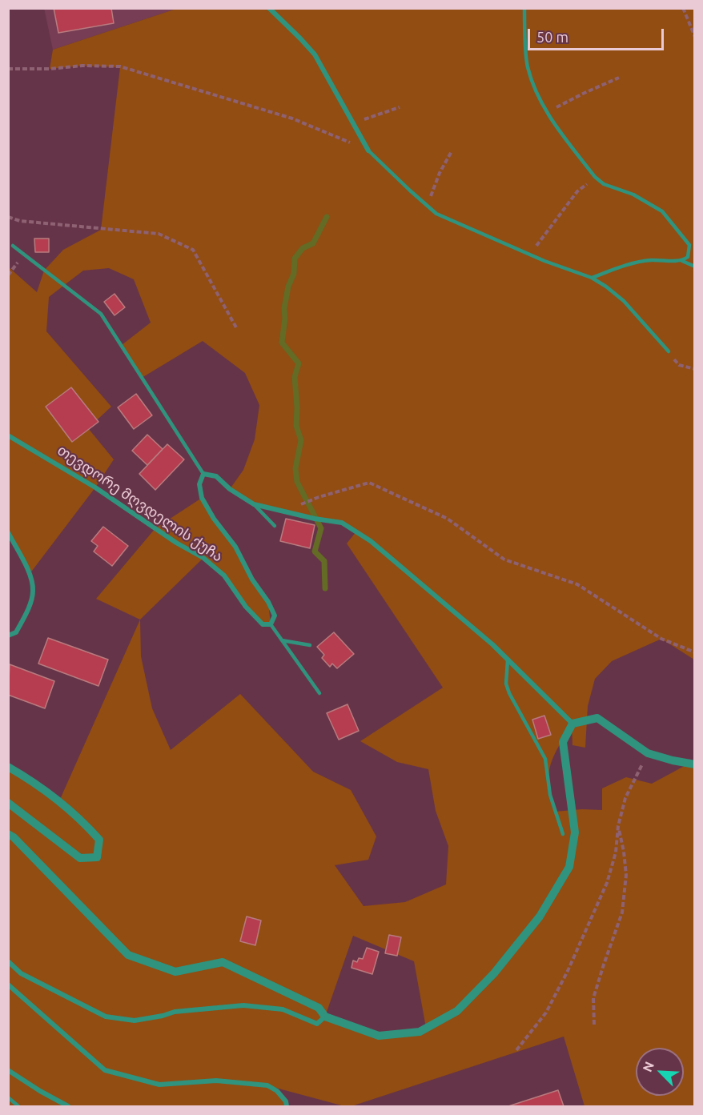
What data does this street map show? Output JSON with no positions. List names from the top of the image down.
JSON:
{
  "streets": {
    "street": ["თევდორე მღვდელის ქუჩა"]
  },
  "scale_bar": "50 m",
  "north": "top left"
}
